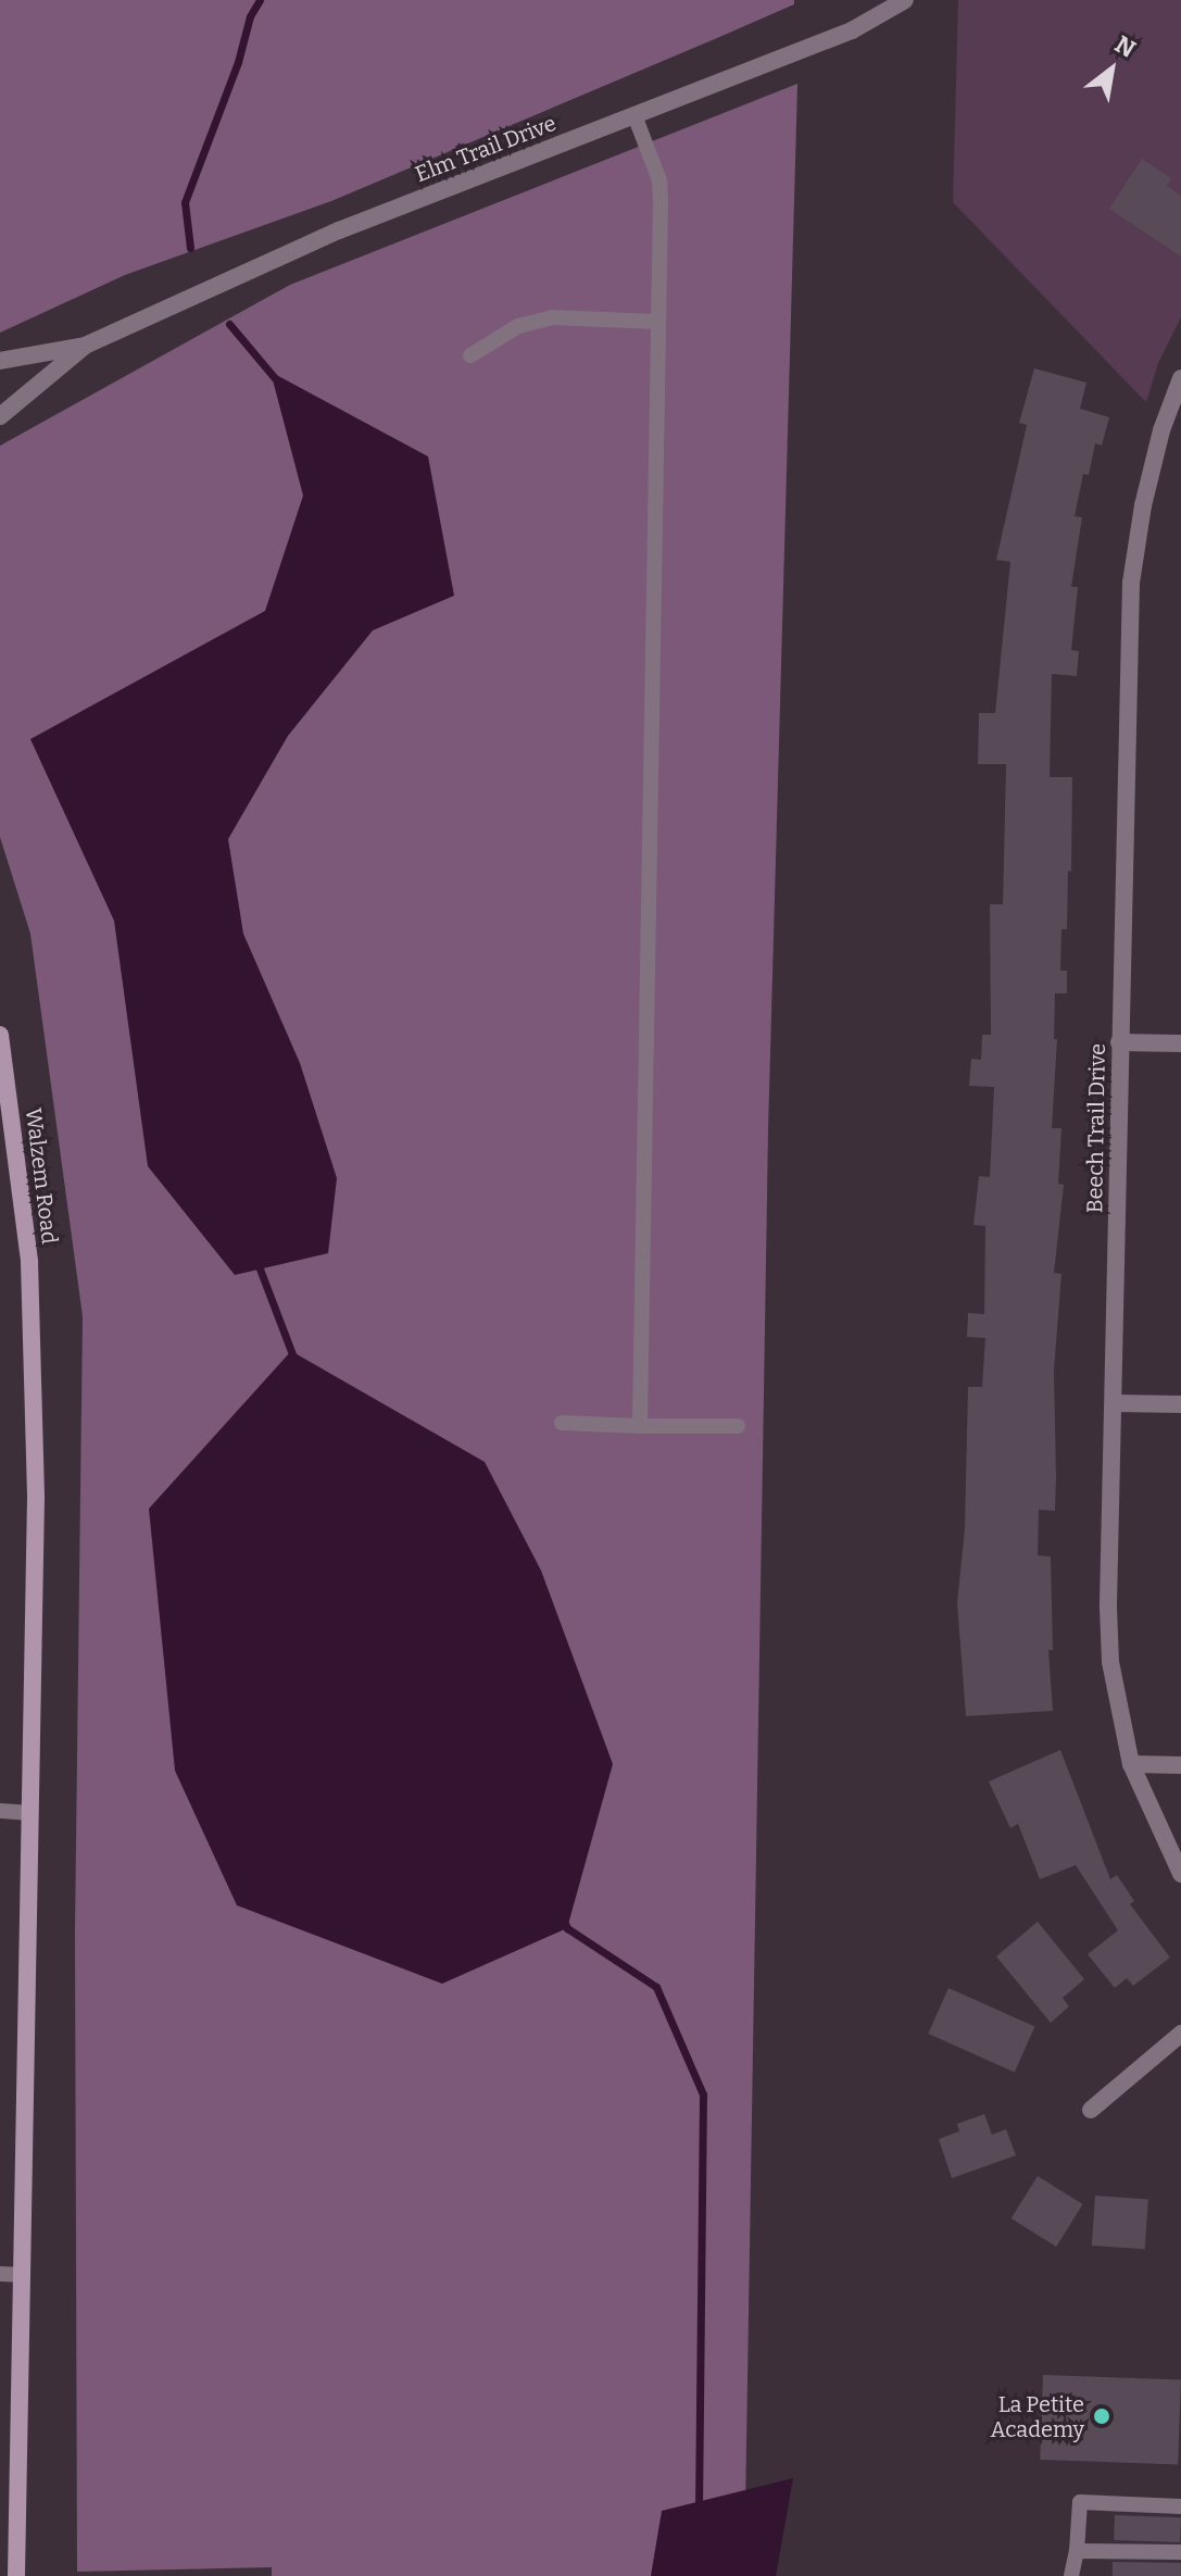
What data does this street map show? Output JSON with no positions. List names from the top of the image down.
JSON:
{
  "streets": {
    "main road": ["Walzem Road"],
    "street": ["Elm Trail Drive", "Beech Trail Drive"]
  },
  "places": ["La Petite Academy"],
  "north": "top right"
}
